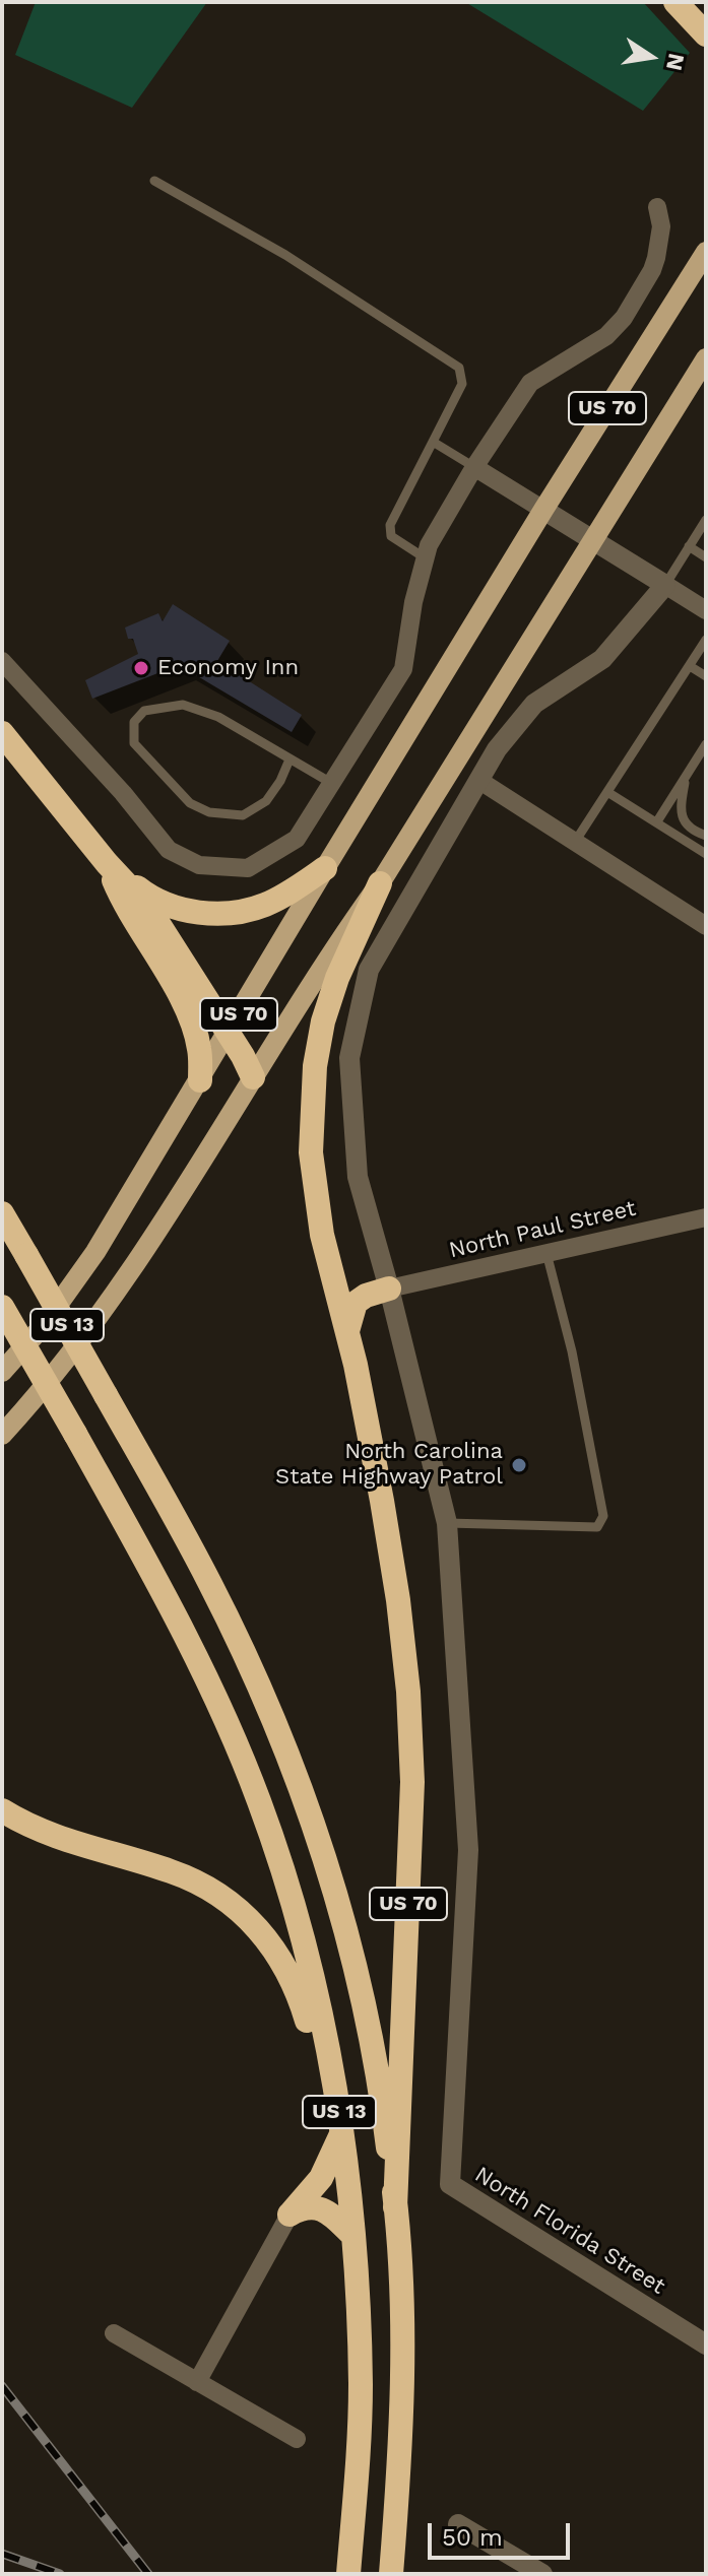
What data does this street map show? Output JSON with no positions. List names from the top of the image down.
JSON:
{
  "streets": {
    "highway": ["US 70", "US 13"],
    "street": ["North Paul Street", "North Florida Street"]
  },
  "crossings": [
    ["US 70", "US 13"]
  ],
  "places": ["Economy Inn", "North Carolina State Highway Patrol"],
  "scale_bar": "50 m",
  "north": "right"
}
